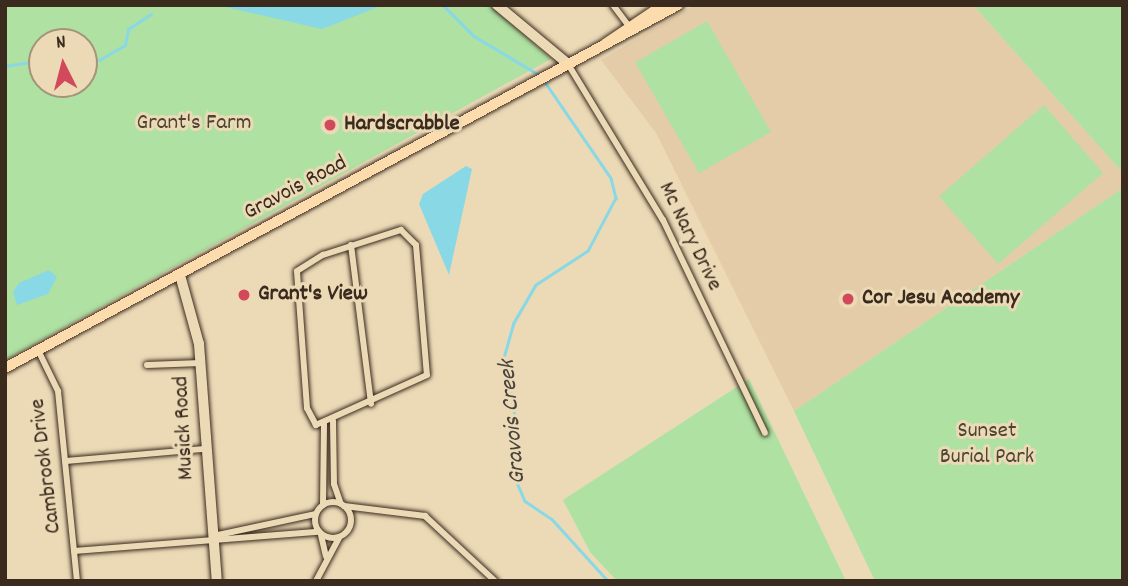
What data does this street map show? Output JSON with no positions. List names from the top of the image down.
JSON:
{
  "streets": {
    "main road": ["Gravois Road"],
    "street": ["Mc Nary Drive", "Musick Road", "Cambrook Drive"]
  },
  "crossings": [
    ["Gravois Road", "Mc Nary Drive"],
    ["Gravois Road", "Musick Road"],
    ["Gravois Road", "Cambrook Drive"]
  ],
  "water": ["Gravois Creek"],
  "parks": ["Grant's Farm", "Sunset Burial Park"],
  "places": ["Hardscrabble", "Grant's View", "Cor Jesu Academy"],
  "north": "top"
}
